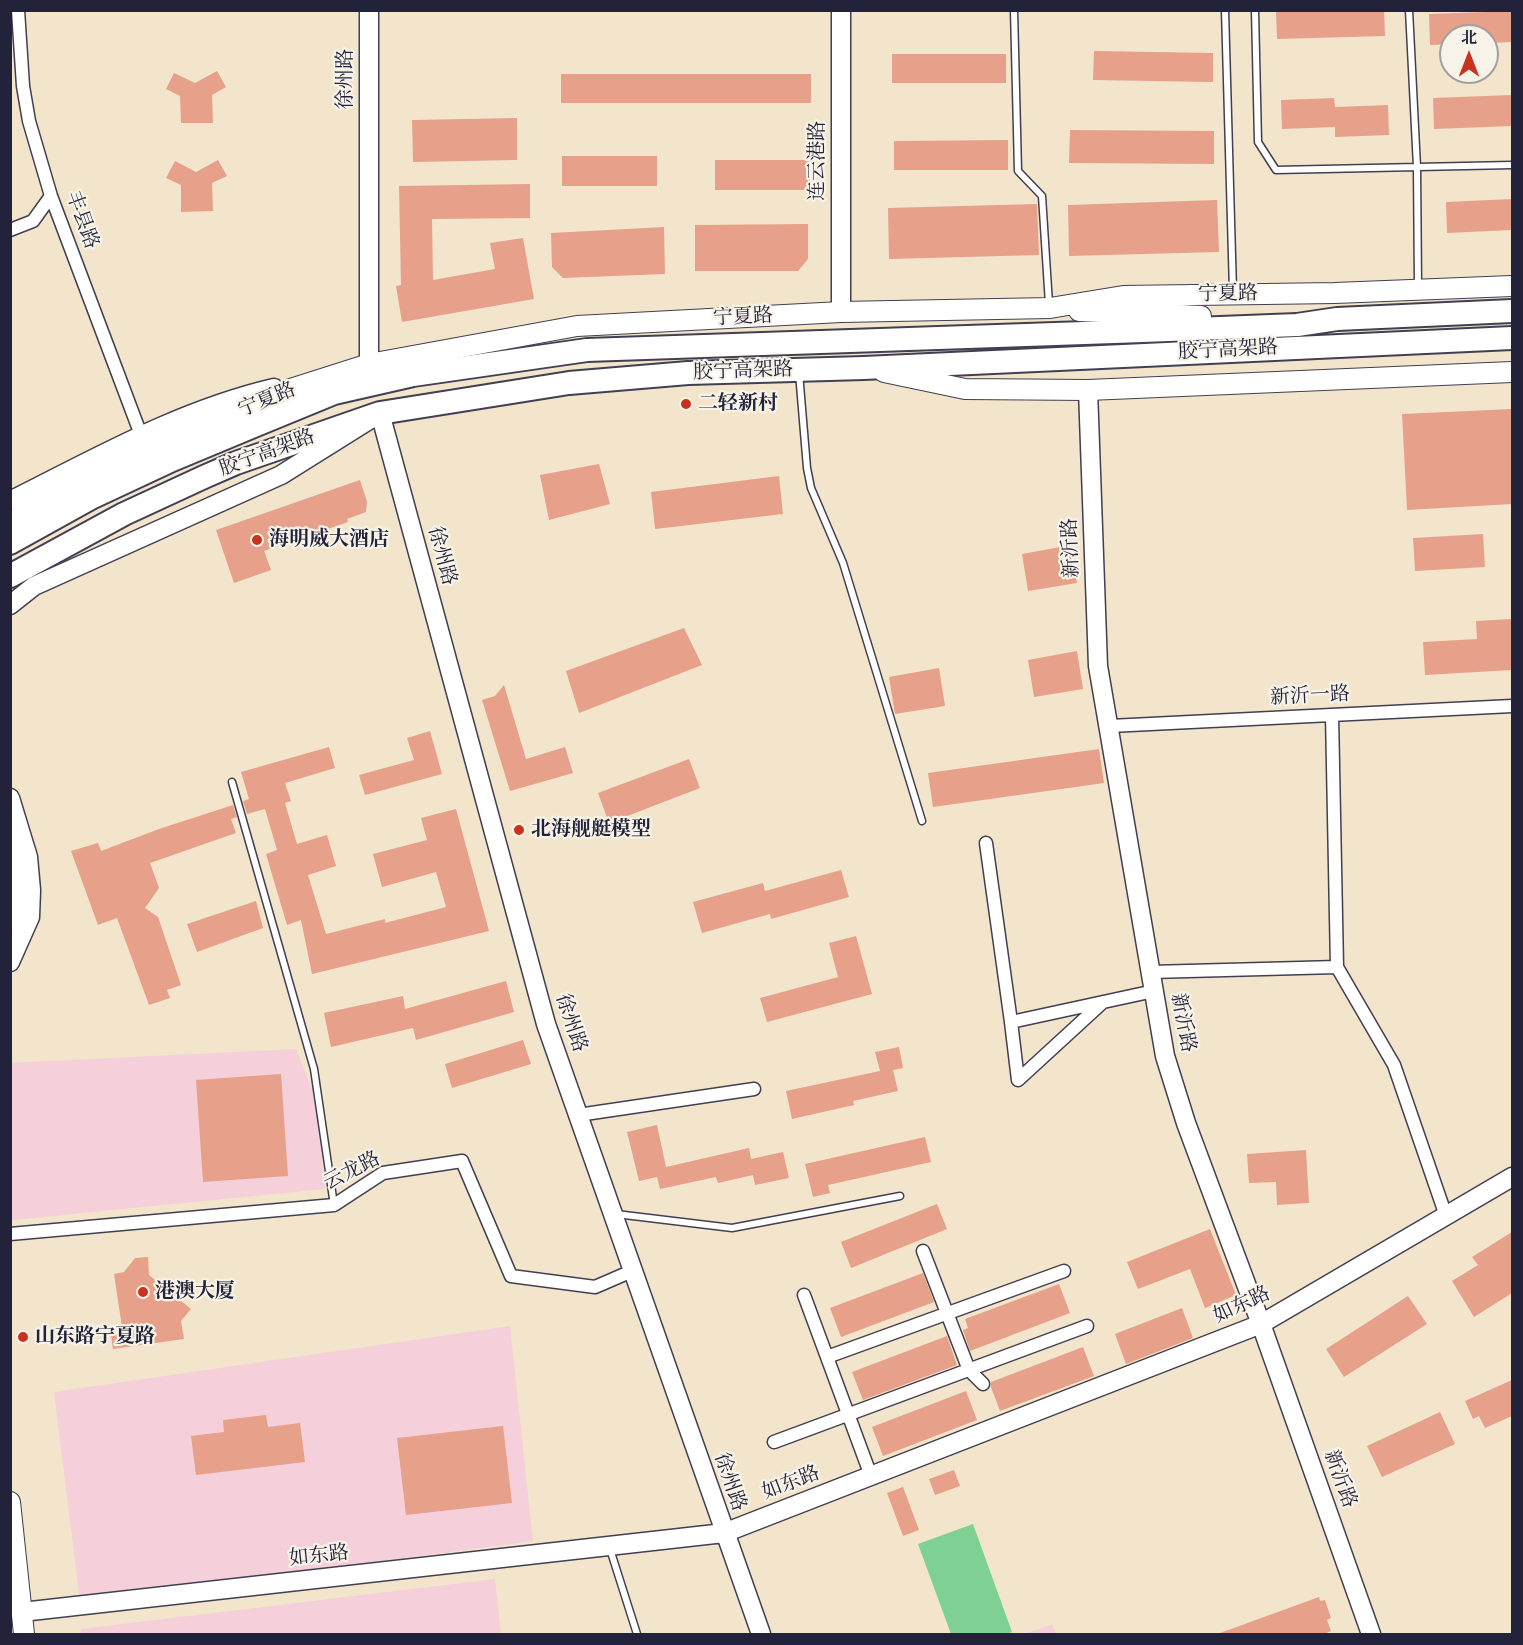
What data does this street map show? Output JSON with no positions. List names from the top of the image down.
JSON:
{
  "streets": {
    "highway": ["胶宁高架路"],
    "main road": ["宁夏路"],
    "street": [
      "徐州路",
      "连云港路",
      "丰县路",
      "新沂路",
      "新沂一路",
      "云龙路",
      "如东路"
    ]
  },
  "crossings": [
    ["徐州路", "宁夏路"],
    ["徐州路", "胶宁高架路"],
    ["徐州路", "云龙路"],
    ["徐州路", "如东路"],
    ["连云港路", "宁夏路"],
    ["宁夏路", "胶宁高架路"],
    ["新沂路", "新沂一路"],
    ["新沂路", "如东路"]
  ],
  "places": [
    "二轻新村",
    "海明威大酒店",
    "北海舰艇模型",
    "港澳大厦",
    "山东路宁夏路"
  ],
  "north": "top"
}
